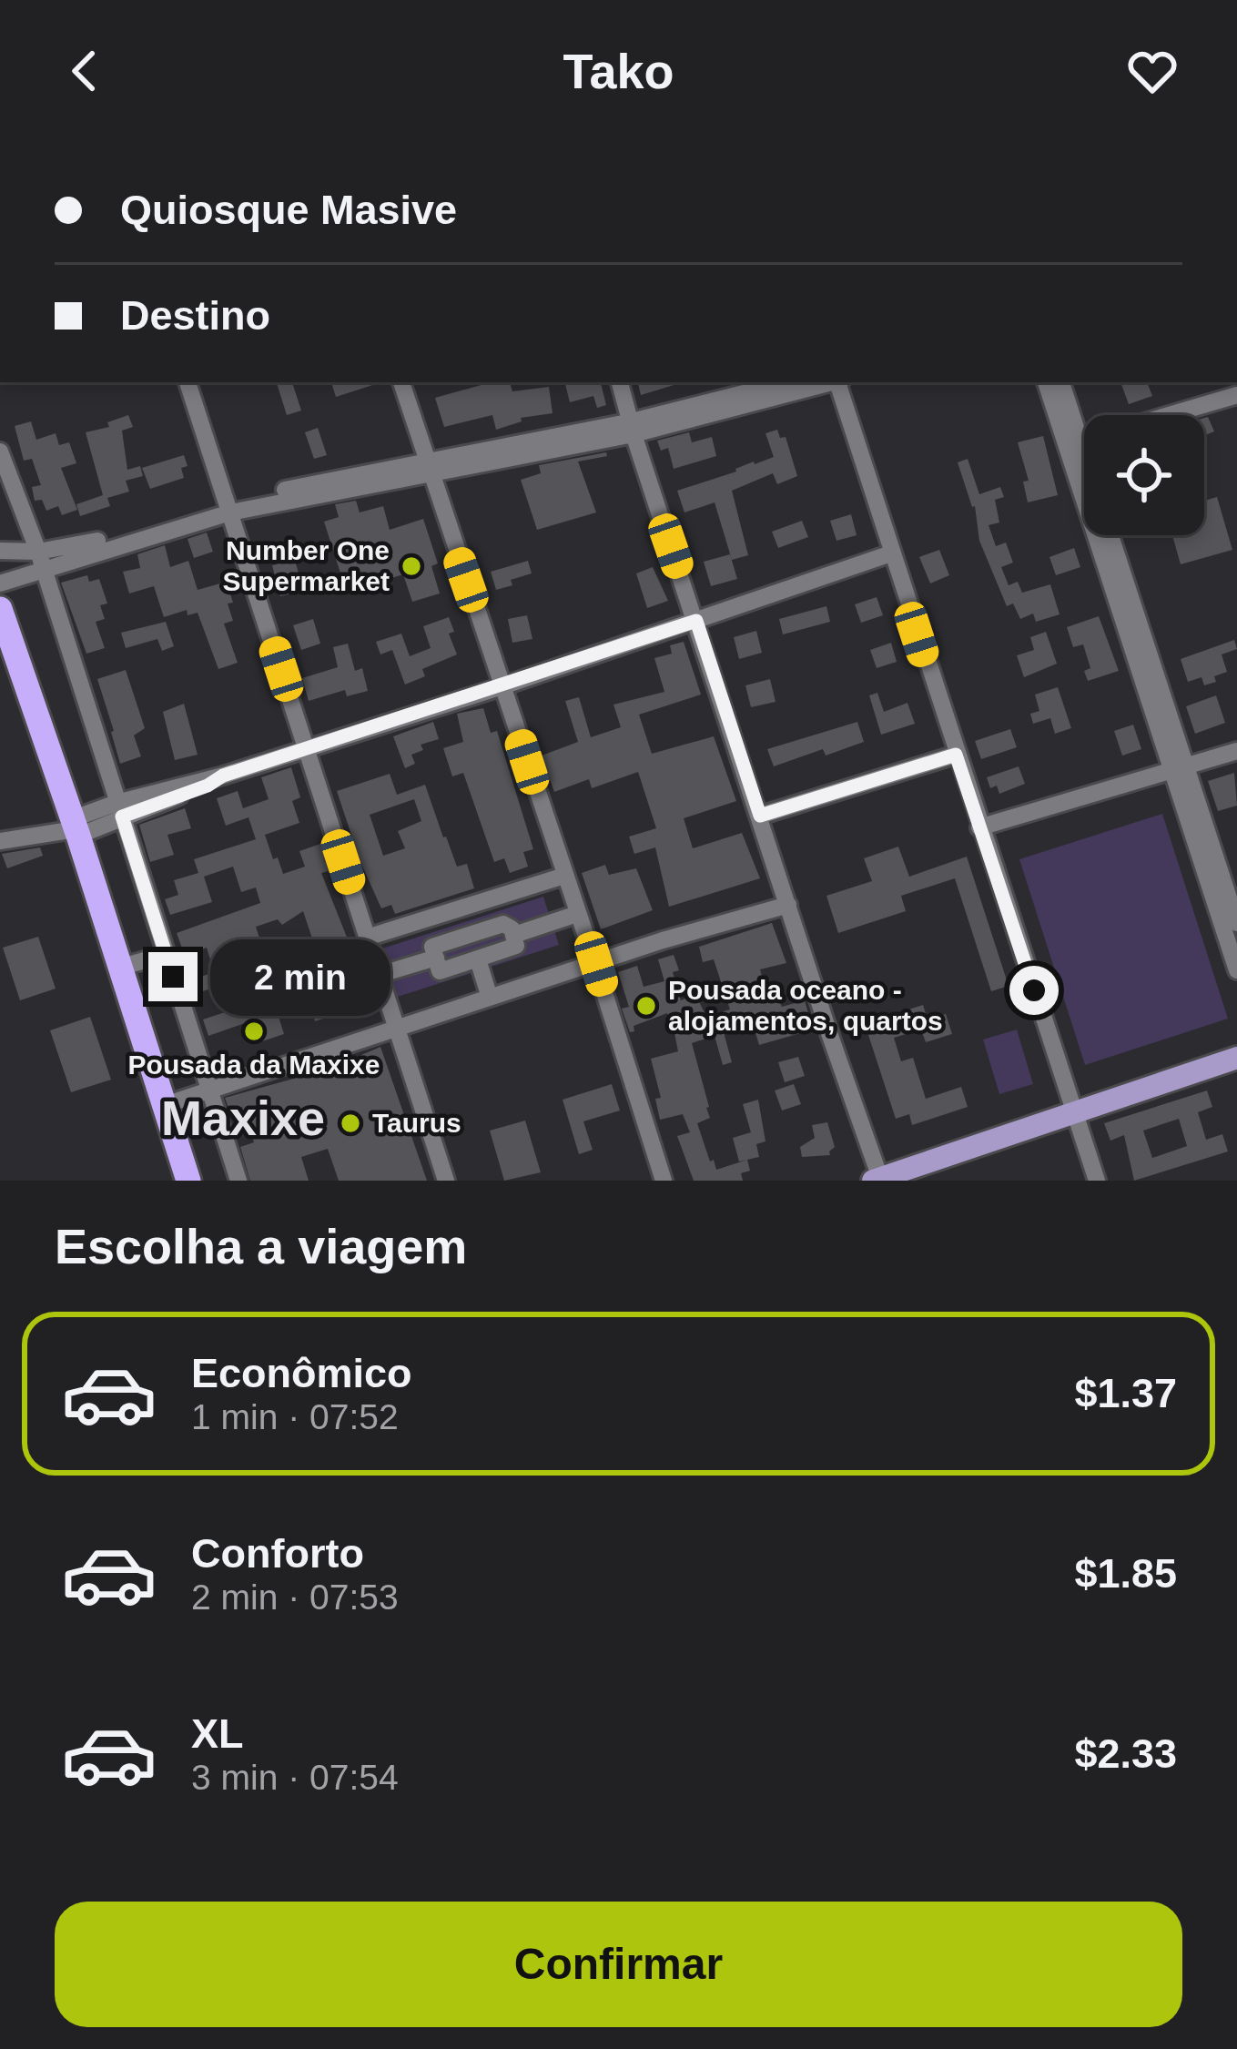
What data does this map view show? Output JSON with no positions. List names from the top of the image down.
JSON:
{
  "districts": ["Maxixe"],
  "places": [
    "Number One Supermarket",
    "Pousada oceano - alojamentos, quartos",
    "Pousada da Maxixe",
    "Taurus"
  ],
  "page": {
    "header": "Tako",
    "banner": ["Quiosque Masive", "Destino"],
    "bubble": "2 min",
    "heading": "Escolha a viagem",
    "list": [
      {
        "name": "Econômico",
        "note": "1 min · 07:52",
        "value": "$1.37"
      },
      {
        "name": "Conforto",
        "note": "2 min · 07:53",
        "value": "$1.85"
      },
      {
        "name": "XL",
        "note": "3 min · 07:54",
        "value": "$2.33"
      }
    ],
    "buttons": "Confirmar"
  }
}
